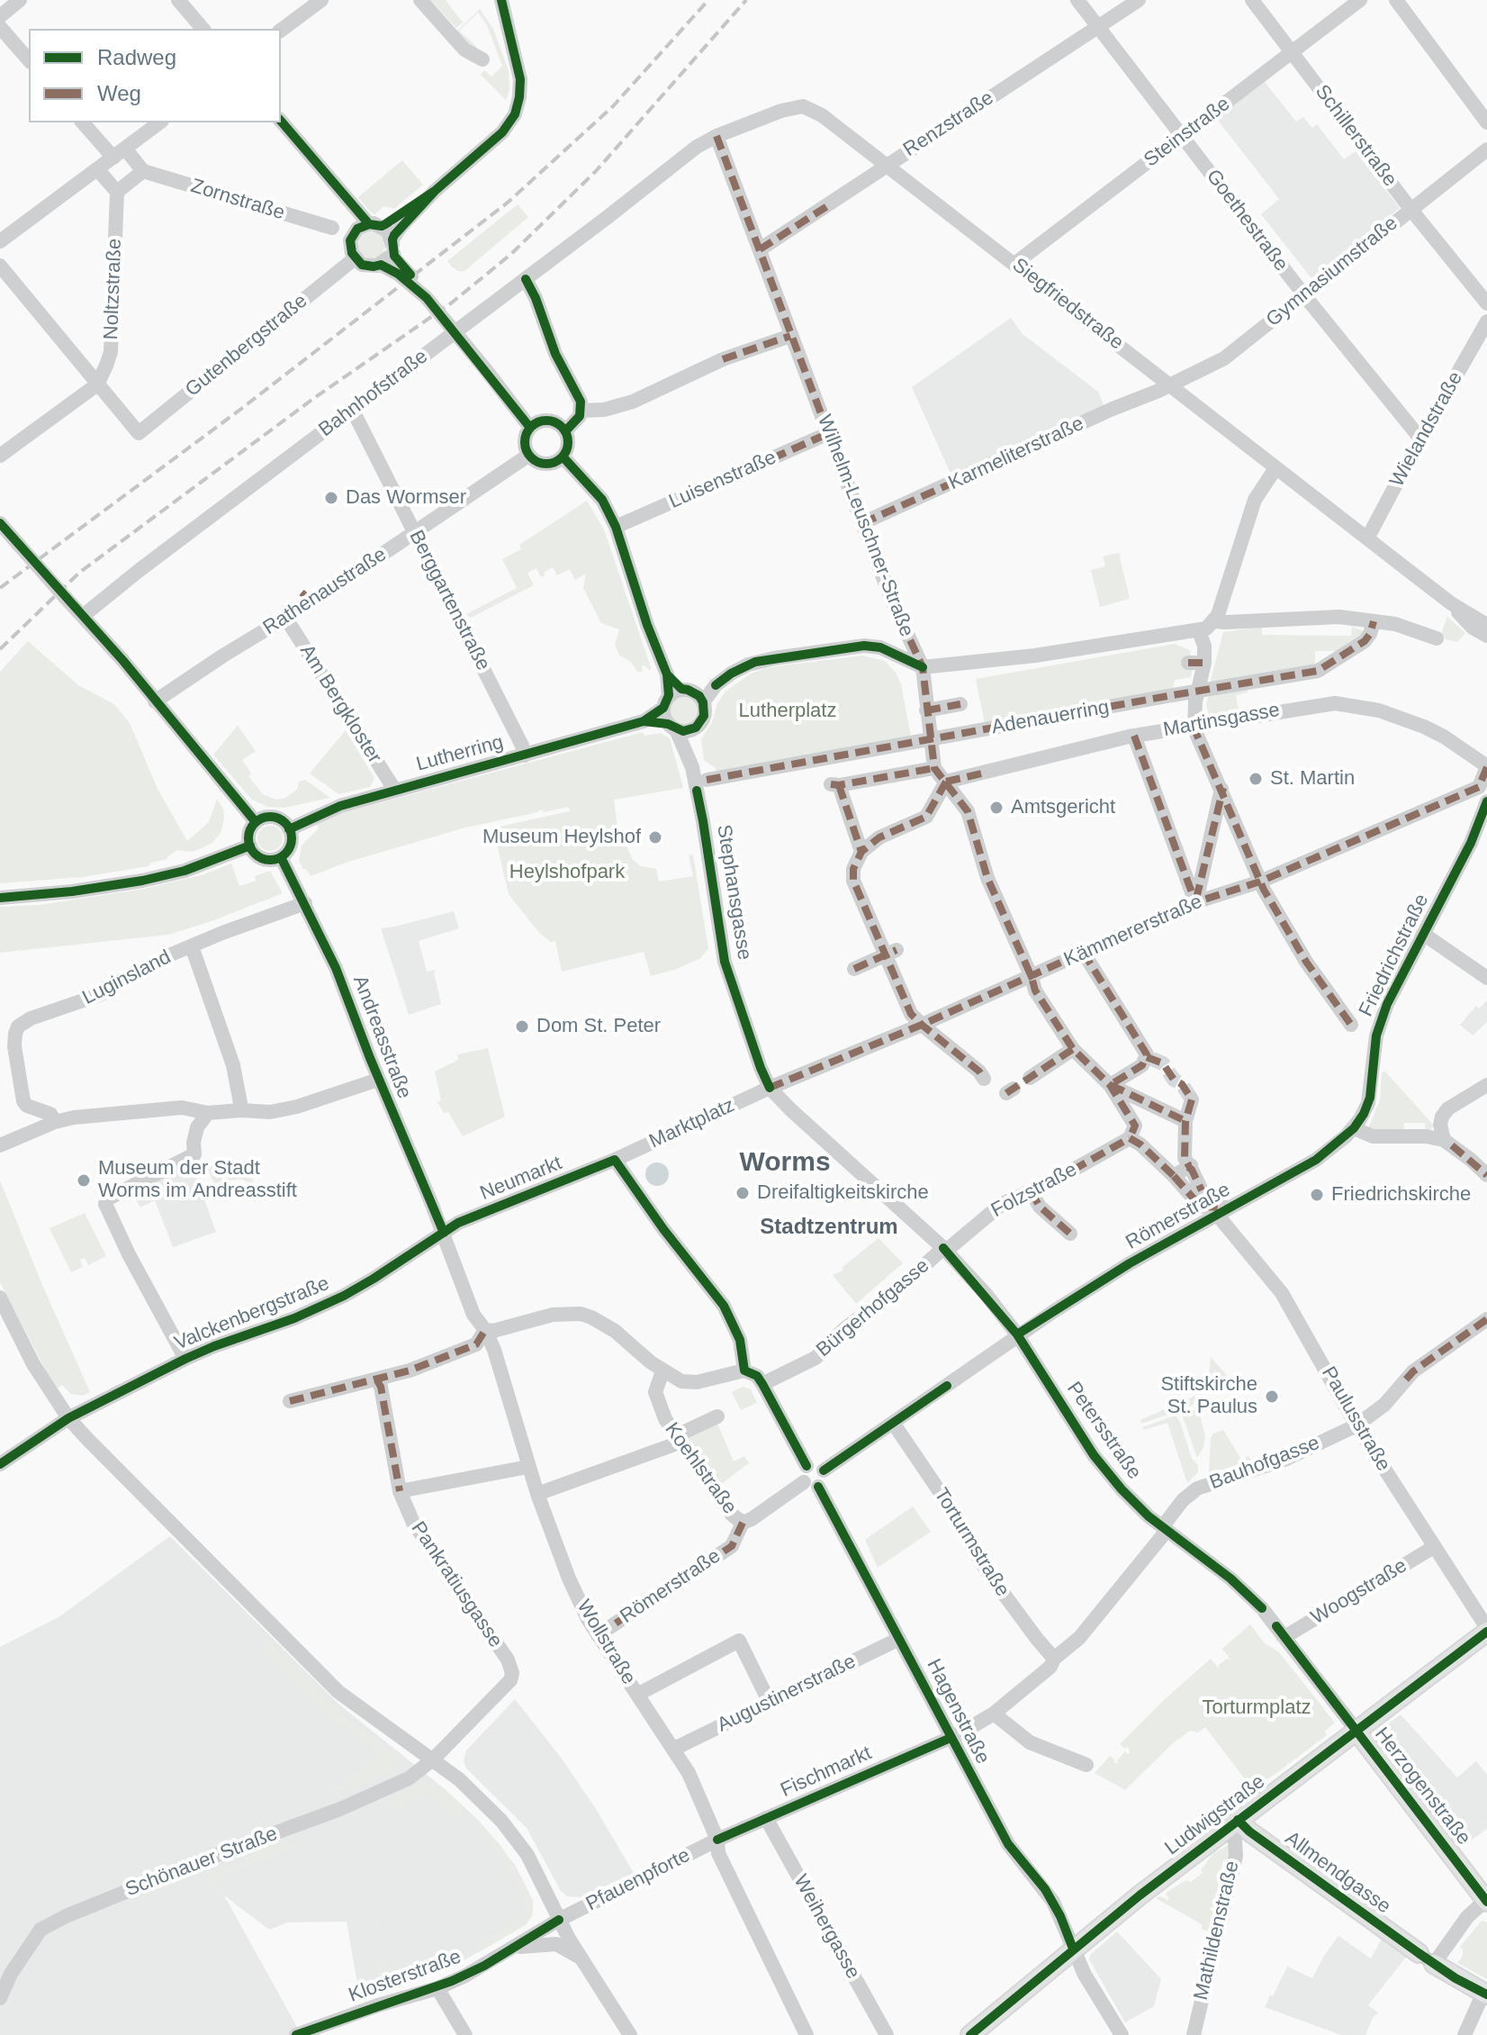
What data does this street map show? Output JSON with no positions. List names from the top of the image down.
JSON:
{
  "streets": {
    "main road": ["Herzogenstraße", "Ludwigstraße", "Allmendgasse"],
    "street": [
      "Renzstraße",
      "Steinstraße",
      "Schillerstraße",
      "Zornstraße",
      "Goethestraße",
      "Gymnasiumstraße",
      "Noltzstraße",
      "Siegfriedstraße",
      "Gutenbergstraße",
      "Bahnhofstraße",
      "Wielandstraße",
      "Karmeliterstraße",
      "Luisenstraße",
      "Wilhelm-Leuschner-Straße",
      "Rathenaustraße",
      "Berggartenstraße",
      "Am Bergkloster",
      "Adenauerring",
      "Martinsgasse",
      "Lutherring",
      "Stephansgasse",
      "Kämmererstraße",
      "Friedrichstraße",
      "Luginsland",
      "Andreasstraße",
      "Marktplatz",
      "Neumarkt",
      "Folzstraße",
      "Römerstraße",
      "Bürgerhofgasse",
      "Valckenbergstraße",
      "Paulusstraße",
      "Petersstraße",
      "Bauhofgasse",
      "Koehlstraße",
      "Torturmstraße",
      "Pankratiusgasse",
      "Woogstraße",
      "Wollstraße",
      "Augustinerstraße",
      "Hagenstraße",
      "Fischmarkt",
      "Schönauer Straße",
      "Pfauenpforte",
      "Weihergasse",
      "Mathildenstraße",
      "Klosterstraße"
    ]
  },
  "crossings": [
    ["Renzstraße", "Goethestraße"],
    ["Renzstraße", "Siegfriedstraße"],
    ["Renzstraße", "Wilhelm-Leuschner-Straße"],
    ["Steinstraße", "Schillerstraße"],
    ["Steinstraße", "Goethestraße"],
    ["Steinstraße", "Siegfriedstraße"],
    ["Schillerstraße", "Gymnasiumstraße"],
    ["Goethestraße", "Gymnasiumstraße"],
    ["Goethestraße", "Wielandstraße"],
    ["Gymnasiumstraße", "Siegfriedstraße"],
    ["Gymnasiumstraße", "Karmeliterstraße"],
    ["Noltzstraße", "Gutenbergstraße"],
    ["Siegfriedstraße", "Bahnhofstraße"],
    ["Siegfriedstraße", "Wielandstraße"],
    ["Siegfriedstraße", "Karmeliterstraße"],
    ["Siegfriedstraße", "Wilhelm-Leuschner-Straße"],
    ["Bahnhofstraße", "Berggartenstraße"],
    ["Karmeliterstraße", "Wilhelm-Leuschner-Straße"],
    ["Luisenstraße", "Wilhelm-Leuschner-Straße"],
    ["Luisenstraße", "Stephansgasse"],
    ["Wilhelm-Leuschner-Straße", "Adenauerring"],
    ["Wilhelm-Leuschner-Straße", "Lutherring"],
    ["Rathenaustraße", "Berggartenstraße"],
    ["Rathenaustraße", "Am Bergkloster"],
    ["Rathenaustraße", "Stephansgasse"],
    ["Berggartenstraße", "Lutherring"],
    ["Am Bergkloster", "Lutherring"],
    ["Martinsgasse", "Kämmererstraße"],
    ["Lutherring", "Stephansgasse"],
    ["Lutherring", "Andreasstraße"],
    ["Stephansgasse", "Kämmererstraße"],
    ["Stephansgasse", "Marktplatz"],
    ["Stephansgasse", "Petersstraße"],
    ["Kämmererstraße", "Marktplatz"],
    ["Kämmererstraße", "Petersstraße"],
    ["Friedrichstraße", "Römerstraße"],
    ["Luginsland", "Andreasstraße"],
    ["Andreasstraße", "Neumarkt"],
    ["Andreasstraße", "Valckenbergstraße"],
    ["Andreasstraße", "Wollstraße"],
    ["Marktplatz", "Neumarkt"],
    ["Marktplatz", "Petersstraße"],
    ["Neumarkt", "Valckenbergstraße"],
    ["Neumarkt", "Wollstraße"],
    ["Folzstraße", "Bürgerhofgasse"],
    ["Folzstraße", "Petersstraße"],
    ["Römerstraße", "Paulusstraße"],
    ["Römerstraße", "Petersstraße"],
    ["Römerstraße", "Koehlstraße"],
    ["Römerstraße", "Torturmstraße"],
    ["Römerstraße", "Wollstraße"],
    ["Römerstraße", "Hagenstraße"],
    ["Bürgerhofgasse", "Petersstraße"],
    ["Valckenbergstraße", "Wollstraße"],
    ["Paulusstraße", "Bauhofgasse"],
    ["Paulusstraße", "Woogstraße"],
    ["Paulusstraße", "Ludwigstraße"],
    ["Petersstraße", "Bauhofgasse"],
    ["Petersstraße", "Herzogenstraße"],
    ["Bauhofgasse", "Torturmstraße"],
    ["Bauhofgasse", "Fischmarkt"],
    ["Torturmstraße", "Fischmarkt"],
    ["Pankratiusgasse", "Schönauer Straße"],
    ["Woogstraße", "Herzogenstraße"],
    ["Wollstraße", "Augustinerstraße"],
    ["Wollstraße", "Fischmarkt"],
    ["Wollstraße", "Pfauenpforte"],
    ["Augustinerstraße", "Hagenstraße"],
    ["Hagenstraße", "Fischmarkt"],
    ["Hagenstraße", "Ludwigstraße"],
    ["Fischmarkt", "Pfauenpforte"],
    ["Fischmarkt", "Weihergasse"],
    ["Herzogenstraße", "Ludwigstraße"],
    ["Ludwigstraße", "Allmendgasse"],
    ["Ludwigstraße", "Mathildenstraße"],
    ["Allmendgasse", "Mathildenstraße"],
    ["Pfauenpforte", "Klosterstraße"]
  ],
  "districts": ["Worms", "Stadtzentrum"],
  "parks": ["Lutherplatz", "Heylshofpark", "Torturmplatz"],
  "places": [
    "Das Wormser",
    "St. Martin",
    "Amtsgericht",
    "Museum Heylshof",
    "Dom St. Peter",
    "Museum der Stadt Worms im Andreasstift",
    "Dreifaltigkeitskirche",
    "Friedrichskirche",
    "Stiftskirche St. Paulus"
  ],
  "legend": ["Radweg", "Weg"]
}
